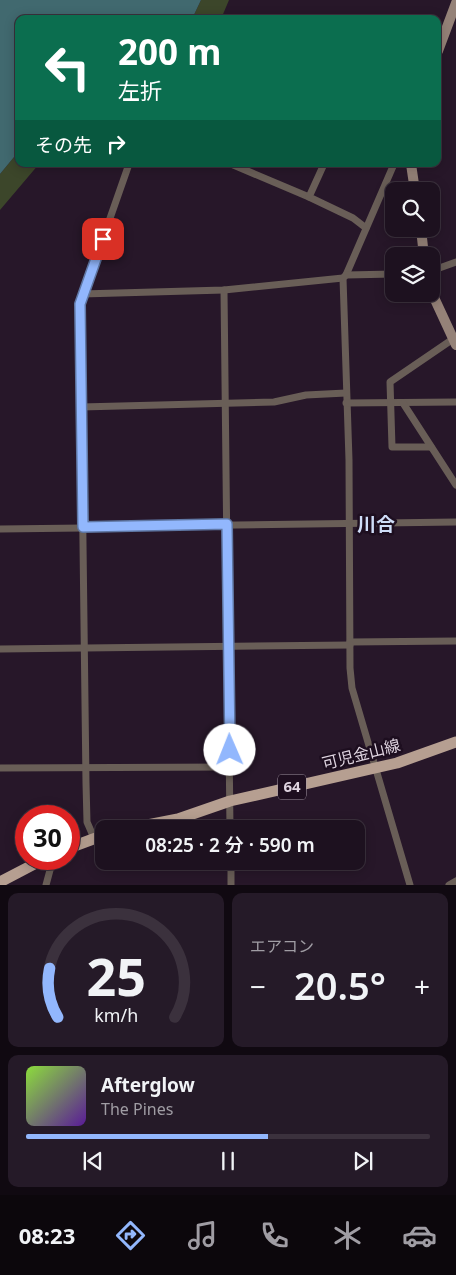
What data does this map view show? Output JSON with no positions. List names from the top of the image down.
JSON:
{
  "streets": {
    "main road": ["可児金山線", "64"]
  },
  "districts": ["川合"],
  "page": {
    "turn": ["200 m", "左折"],
    "then": "その先",
    "limit": "30",
    "trip": "08:25 · 2 分 · 590 m",
    "tile": "エアコン",
    "heat": ["−", "20.5°", "+"],
    "song": ["Afterglow", "The Pines"],
    "tabs": "08:23",
    "gauge": ["25", "km/h"]
  }
}
